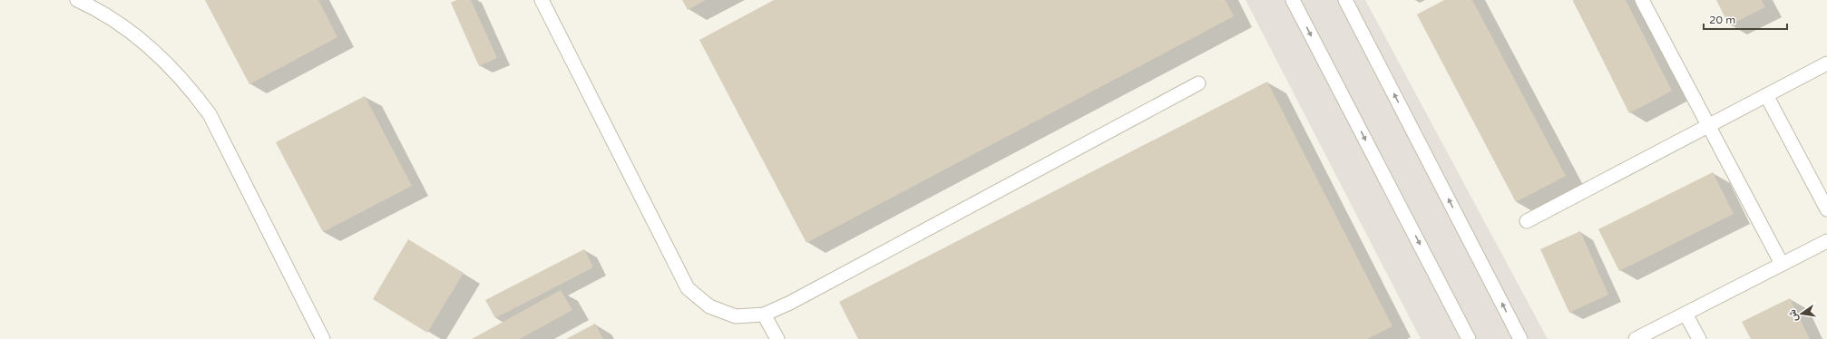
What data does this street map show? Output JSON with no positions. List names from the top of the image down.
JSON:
{
  "scale_bar": "20 m",
  "north": "left"
}
